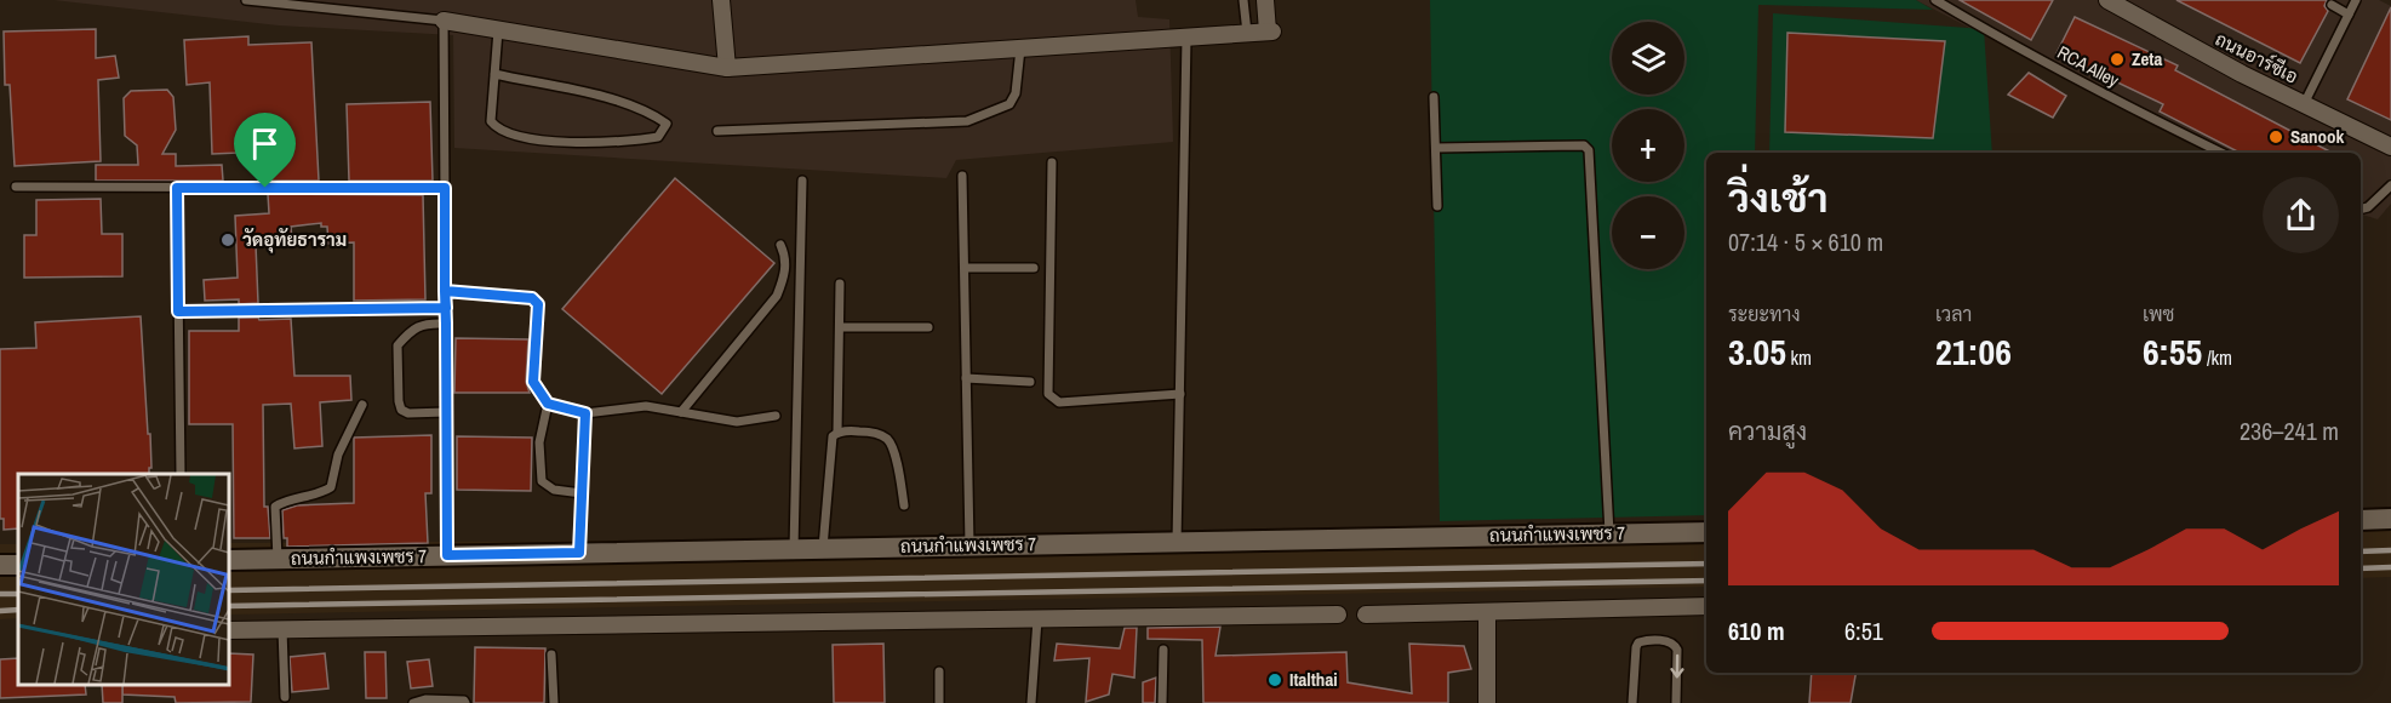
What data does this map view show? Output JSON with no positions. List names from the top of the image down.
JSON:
{
  "streets": {
    "street": ["ถนนอาร์ซีเอ", "ถนนกำแพงเพชร 7"],
    "lane": ["RCA Alley"]
  },
  "places": [
    "Zeta",
    "Sanook",
    "วัดอุทัยธาราม",
    "Italthai"
  ],
  "page": {
    "map_buttons": ["+", "−"],
    "heading": ["วิ่งเช้า", "07:14 · 5 × 610 m"],
    "stats": [
      ["ระยะทาง", "3.05 km"],
      ["เวลา", "21:06"],
      ["เพซ", "6:55 /km"]
    ],
    "chart": ["ความสูง", "236–241 m"],
    "list": [
      {
        "name": "610 m",
        "note": "6:51"
      }
    ]
  }
}
